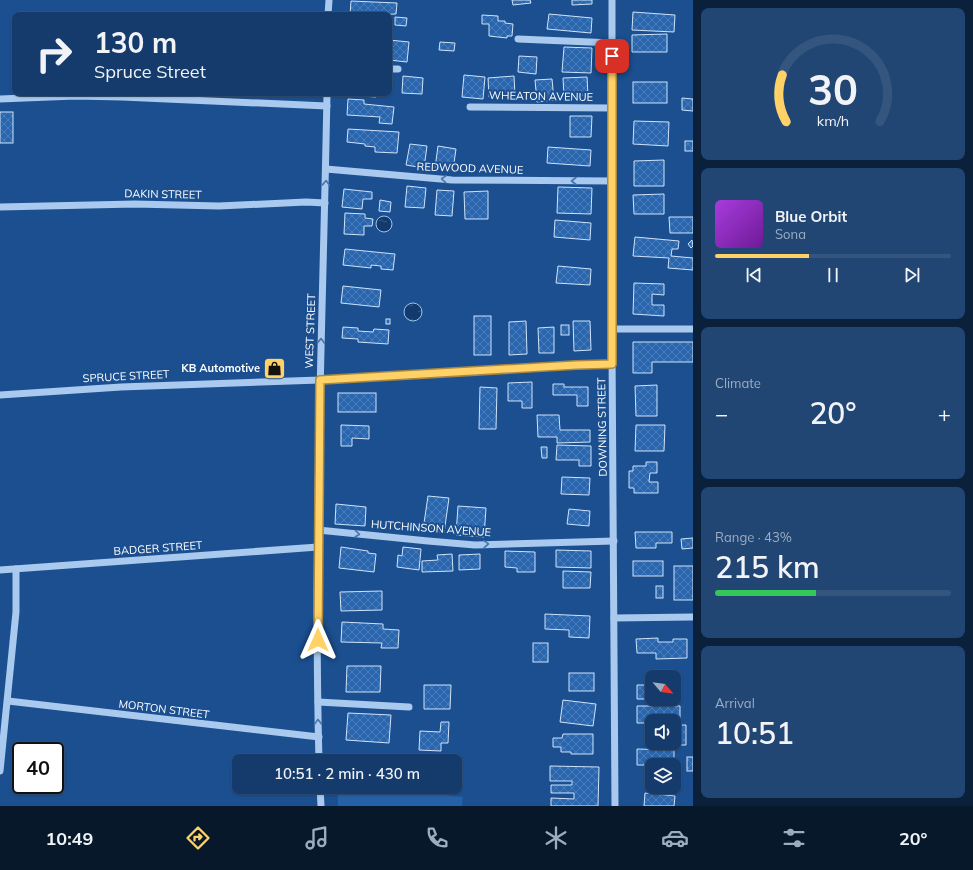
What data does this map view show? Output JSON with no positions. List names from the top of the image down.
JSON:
{
  "streets": {
    "street": [
      "WHEATON AVENUE",
      "REDWOOD AVENUE",
      "DAKIN STREET",
      "WEST STREET",
      "SPRUCE STREET",
      "DOWNING STREET",
      "HUTCHINSON AVENUE",
      "BADGER STREET",
      "MORTON STREET"
    ]
  },
  "crossings": [
    ["WHEATON AVENUE", "DOWNING STREET"],
    ["REDWOOD AVENUE", "WEST STREET"],
    ["REDWOOD AVENUE", "DOWNING STREET"],
    ["DAKIN STREET", "WEST STREET"],
    ["WEST STREET", "SPRUCE STREET"],
    ["WEST STREET", "HUTCHINSON AVENUE"],
    ["WEST STREET", "BADGER STREET"],
    ["WEST STREET", "MORTON STREET"],
    ["SPRUCE STREET", "DOWNING STREET"],
    ["DOWNING STREET", "HUTCHINSON AVENUE"]
  ],
  "one_way": ["REDWOOD AVENUE", "WEST STREET", "HUTCHINSON AVENUE"],
  "places": {
    "shop": ["KB Automotive"]
  },
  "north": "bottom right",
  "page": {
    "turn": ["130 m", "Spruce Street"],
    "song": ["Blue Orbit", "Sona"],
    "tile": [
      "Climate",
      ["Range · 43%", "215 km"],
      ["Arrival", "10:51"]
    ],
    "heat": ["−", "20°", "+"],
    "limit": "40",
    "trip": "10:51 · 2 min · 430 m",
    "tabs": ["10:49", "20°"],
    "gauge": ["30", "km/h"]
  }
}
